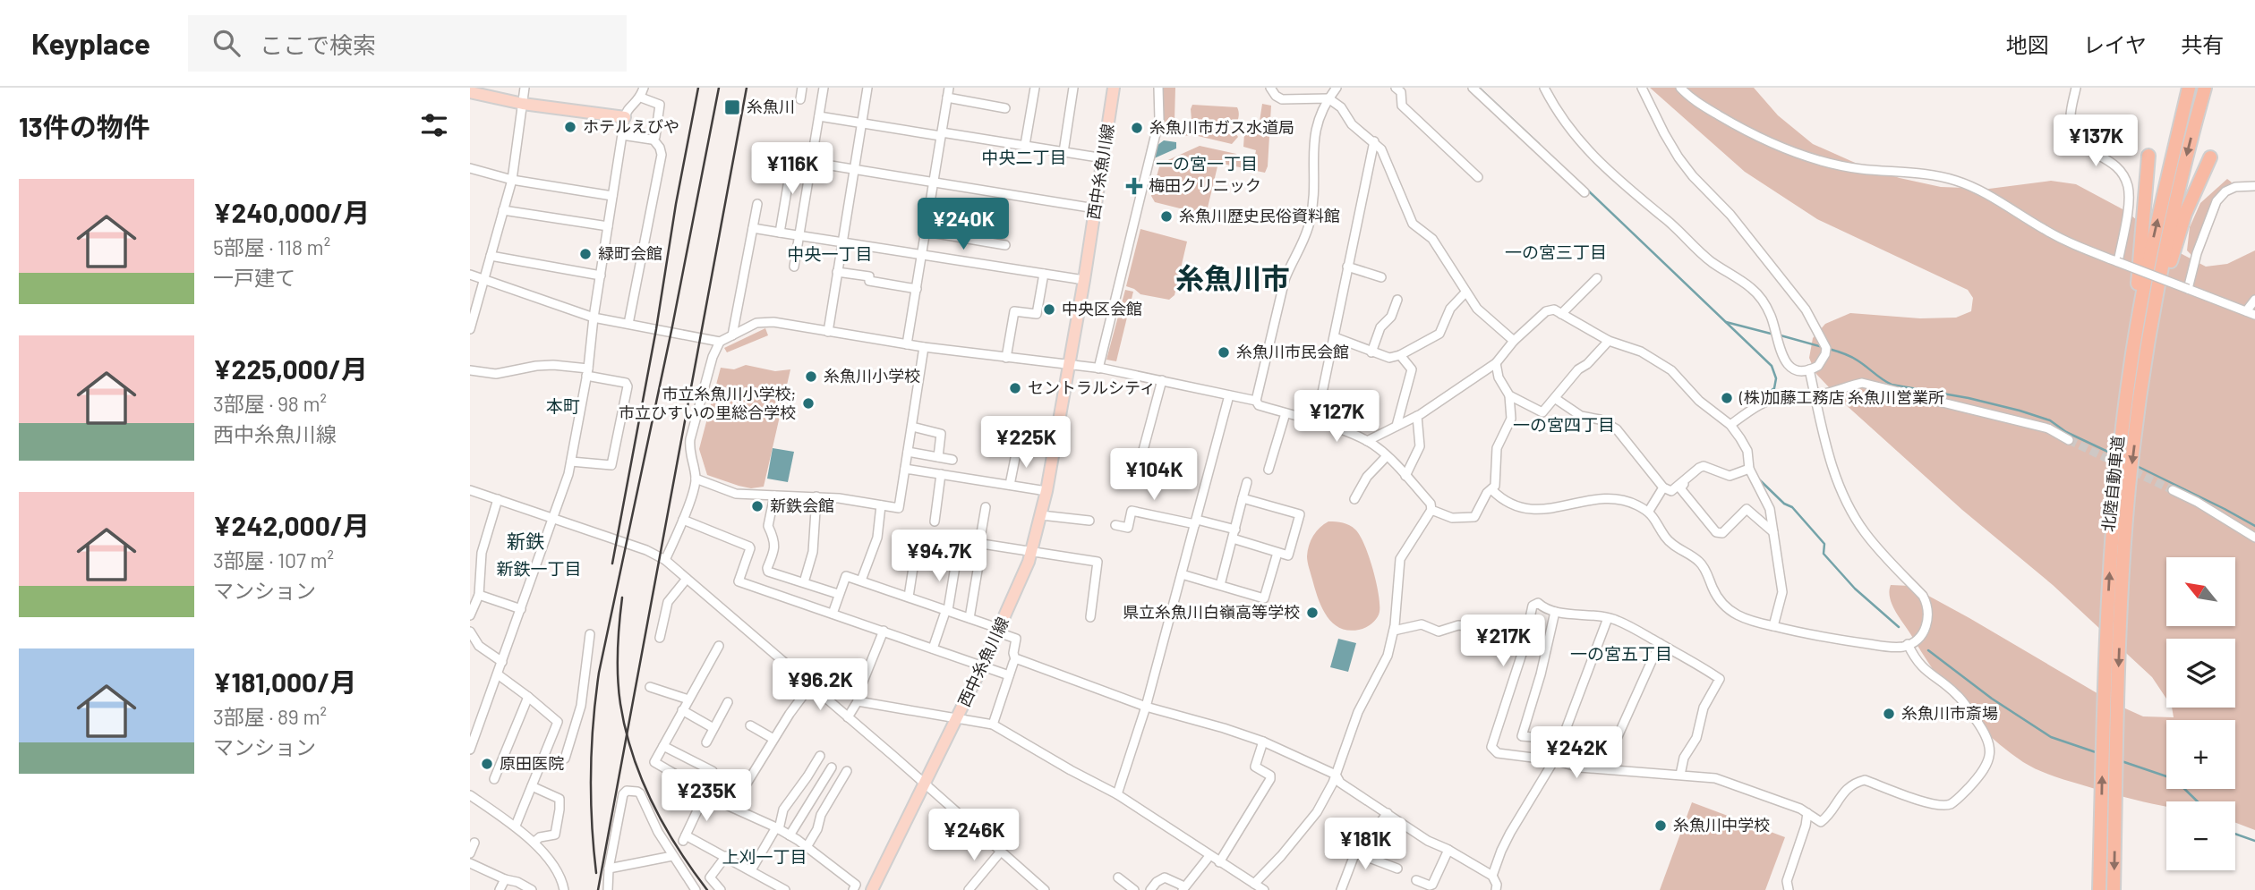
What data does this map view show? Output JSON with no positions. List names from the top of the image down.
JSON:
{
  "streets": {
    "highway": ["北陸自動車道"],
    "main road": ["西中糸魚川線"]
  },
  "districts": [
    "中央二丁目",
    "一の宮一丁目",
    "一の宮三丁目",
    "中央一丁目",
    "糸魚川市",
    "本町",
    "一の宮四丁目",
    "新鉄",
    "新鉄一丁目",
    "一の宮五丁目",
    "上刈一丁目"
  ],
  "places": {
    "transit": ["糸魚川"],
    "other": [
      "ホテルえびや",
      "糸魚川市ガス水道局",
      "糸魚川歴史民俗資料館",
      "緑町会館",
      "中央区会館",
      "糸魚川市民会館",
      "糸魚川小学校",
      "セントラルシティ",
      "(株)加藤工務店 糸魚川営業所",
      "市立糸魚川小学校; 市立ひすいの里総合学校",
      "新鉄会館",
      "県立糸魚川白嶺高等学校",
      "糸魚川市斎場",
      "原田医院",
      "糸魚川中学校"
    ],
    "health": ["梅田クリニック"]
  },
  "north": "top left",
  "page": {
    "header": "Keyplace",
    "search": "ここで検索",
    "nav": ["地図", "レイヤ", "共有"],
    "heading": "13件の物件",
    "price": [
      "¥137K",
      "¥116K",
      "¥240K",
      "¥127K",
      "¥225K",
      "¥104K",
      "¥94.7K",
      "¥217K",
      "¥96.2K",
      "¥242K",
      "¥235K",
      "¥246K",
      "¥181K"
    ],
    "list": [
      {
        "name": "¥240,000/月",
        "note": "5部屋 · 118 m² · 一戸建て"
      },
      {
        "name": "¥225,000/月",
        "note": "3部屋 · 98 m² · 西中糸魚川線"
      },
      {
        "name": "¥242,000/月",
        "note": "3部屋 · 107 m² · マンション"
      },
      {
        "name": "¥181,000/月",
        "note": "3部屋 · 89 m² · マンション"
      }
    ],
    "map_buttons": ["+", "−"]
  }
}
